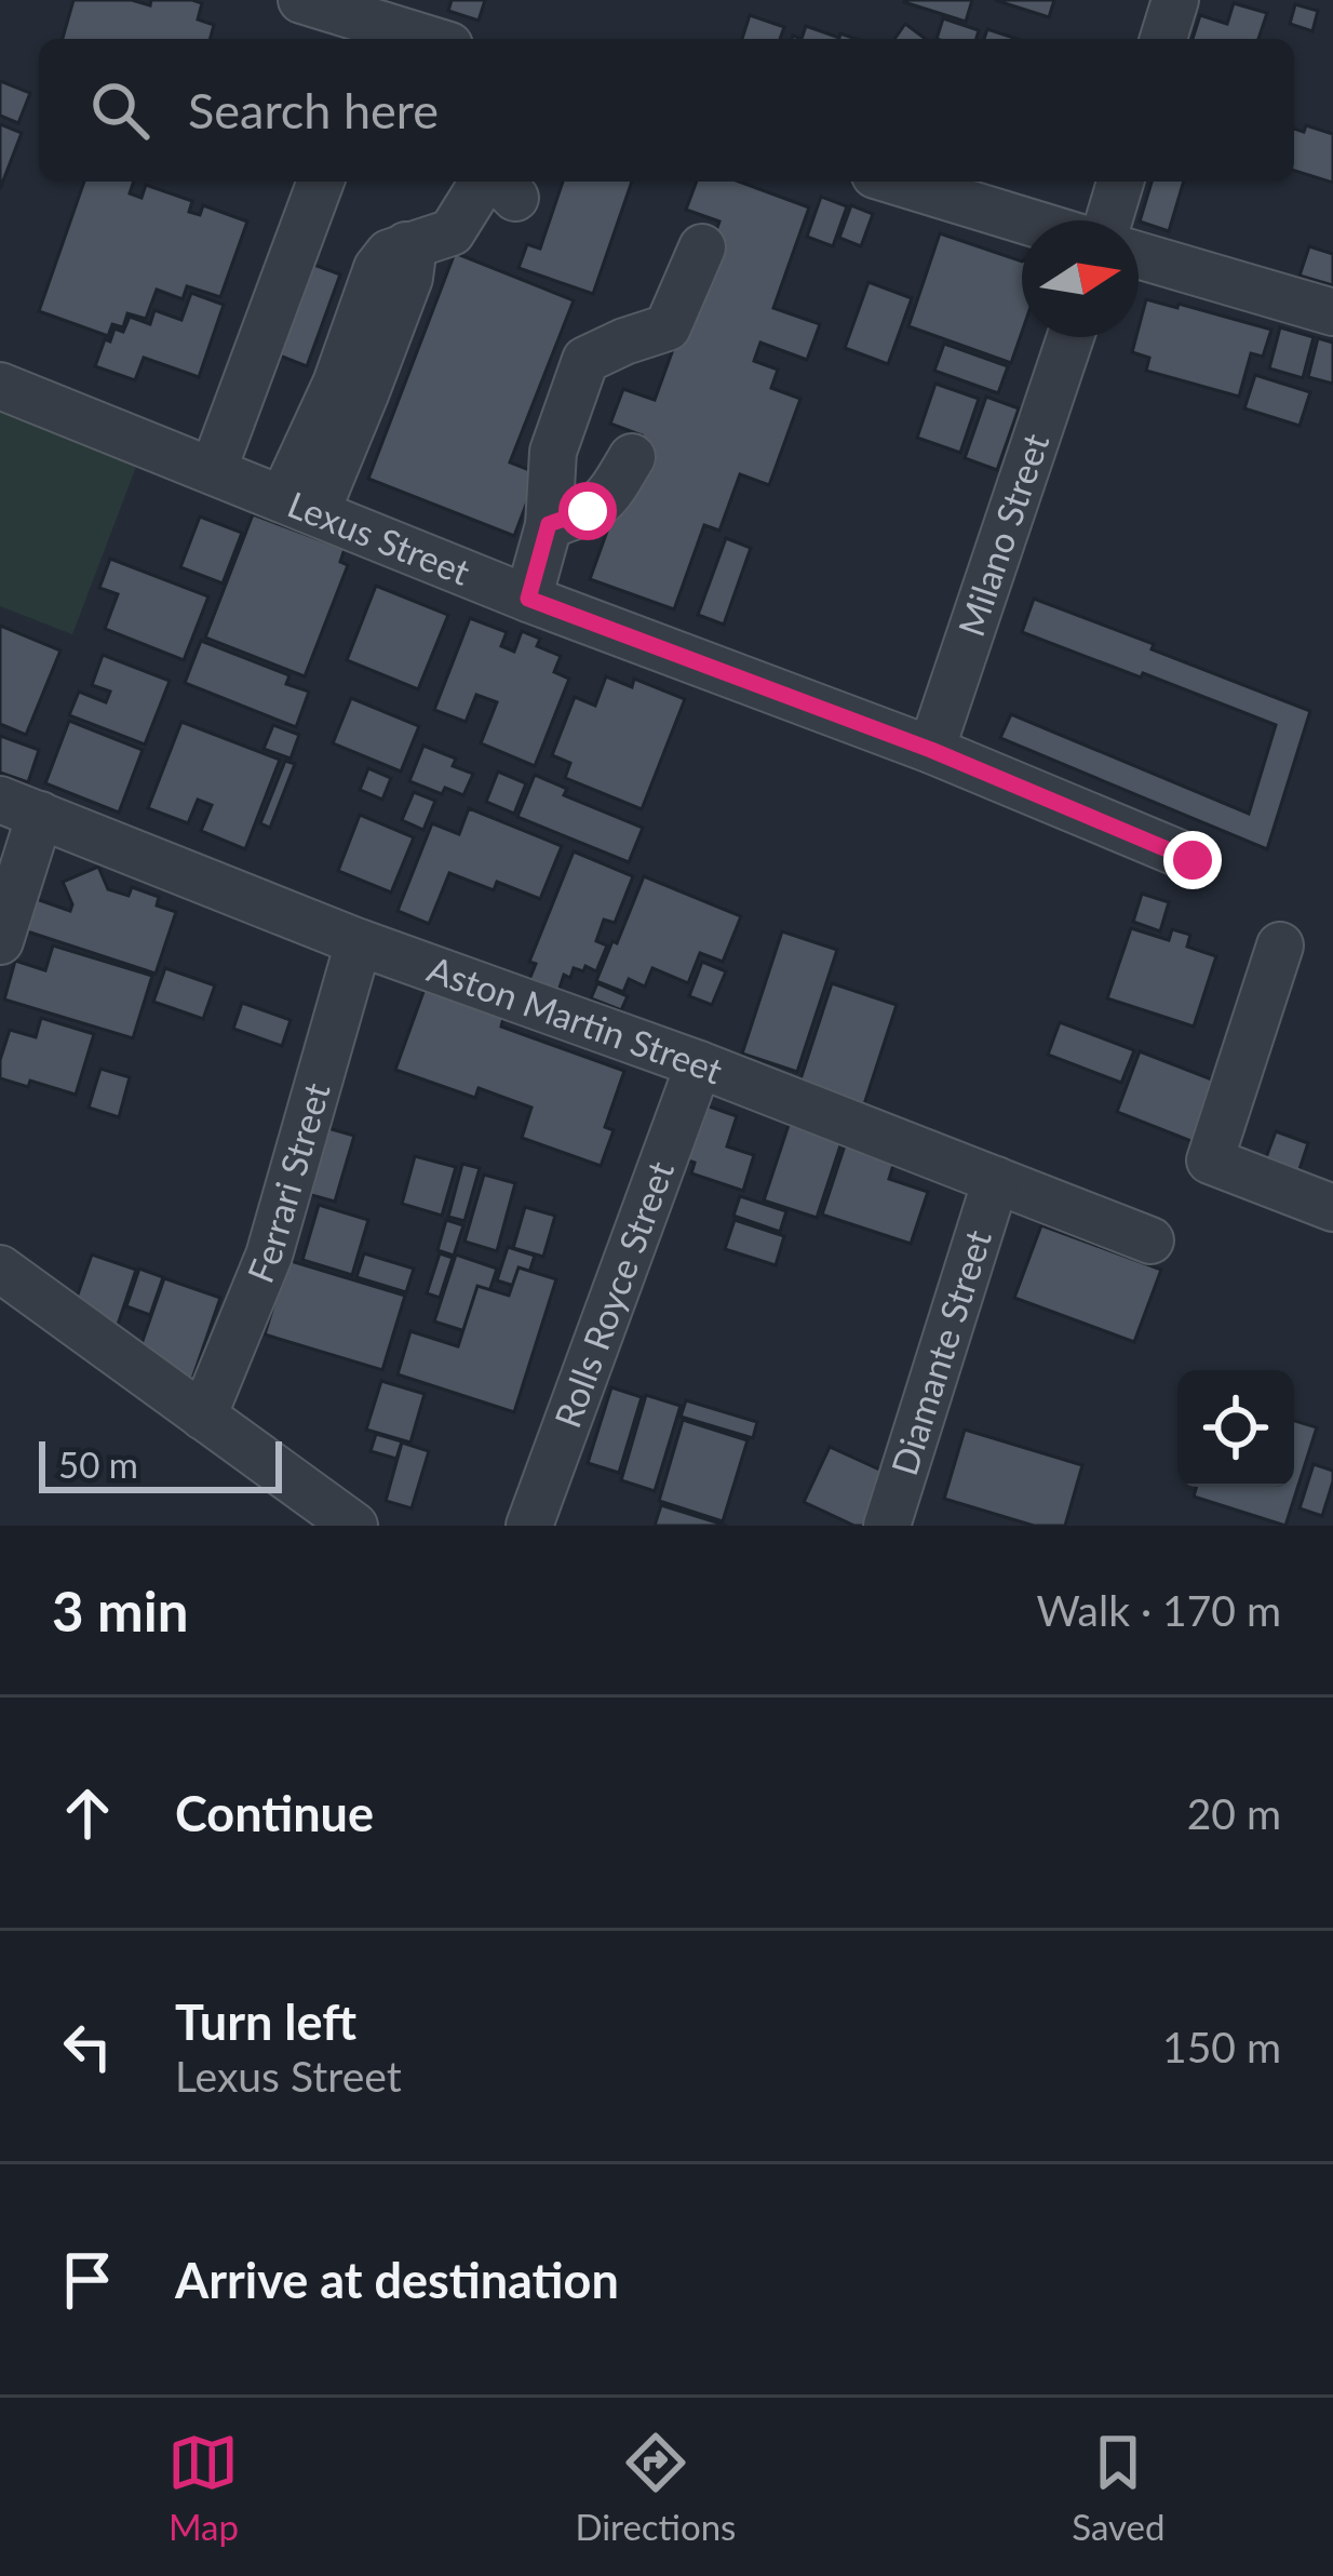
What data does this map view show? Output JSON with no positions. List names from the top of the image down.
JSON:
{
  "streets": {
    "street": [
      "Milano Street",
      "Lexus Street",
      "Aston Martin Street",
      "Ferrari Street",
      "Rolls Royce Street",
      "Diamante Street"
    ]
  },
  "crossings": [
    ["Milano Street", "Lexus Street"],
    ["Aston Martin Street", "Ferrari Street"],
    ["Aston Martin Street", "Rolls Royce Street"],
    ["Aston Martin Street", "Diamante Street"]
  ],
  "scale_bar": "50 m",
  "north": "right",
  "page": {
    "search": "Search here",
    "scale": "50 m",
    "heading": ["3 min", "Walk · 170 m"],
    "list": [
      ["Continue", "20 m"],
      ["Turn left", "Lexus Street", "150 m"],
      "Arrive at destination"
    ],
    "nav": ["Map", "Directions", "Saved"]
  }
}
